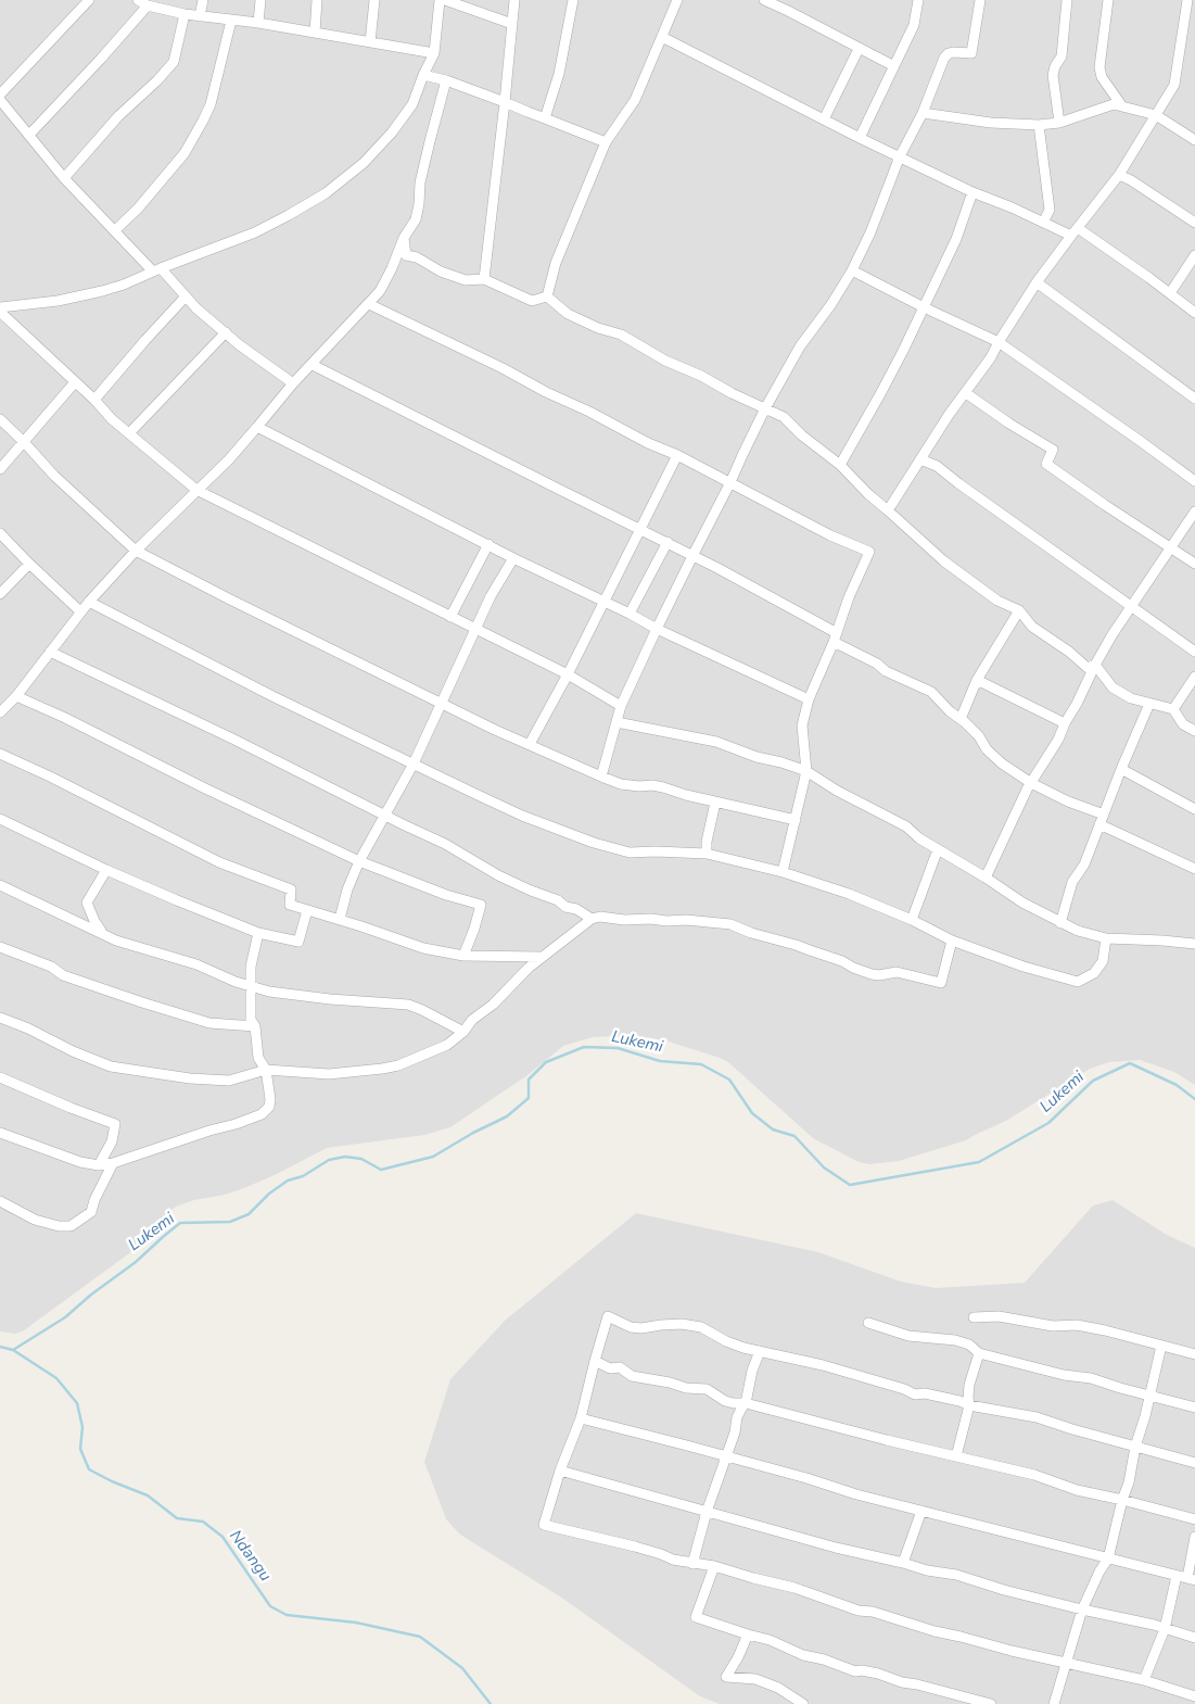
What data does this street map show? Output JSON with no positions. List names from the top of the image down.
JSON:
{
  "water": ["Lukemi", "Ndangu"]
}
